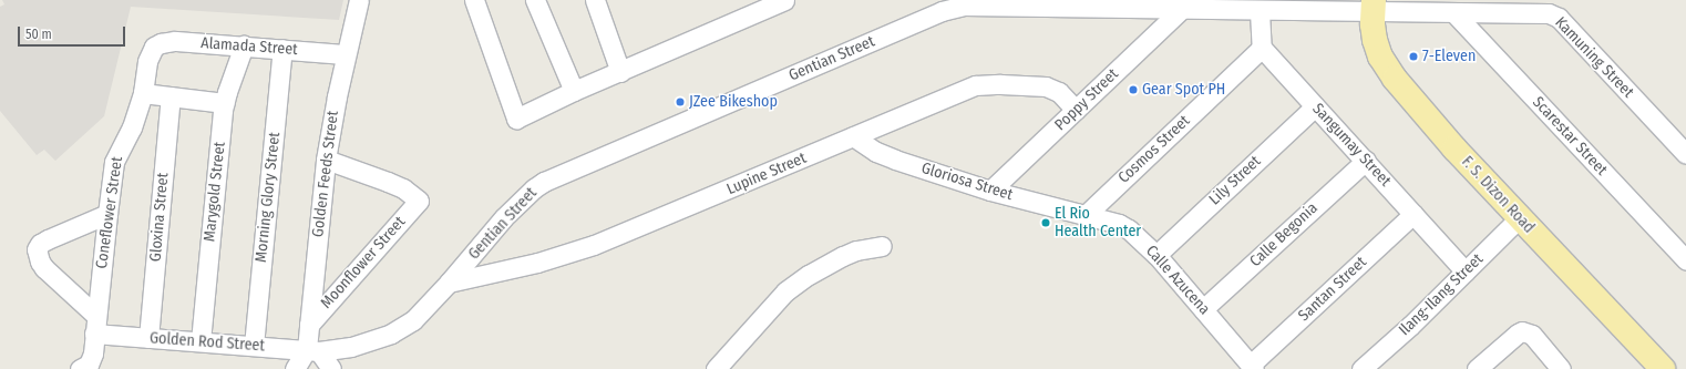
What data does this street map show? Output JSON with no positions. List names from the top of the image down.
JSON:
{
  "streets": {
    "main road": ["F. S. Dizon Road"],
    "street": [
      "Alamada Street",
      "Kamuning Street",
      "Gentian Street",
      "Poppy Street",
      "Scarestar Street",
      "Sangumay Street",
      "Cosmos Street",
      "Golden Feeds Street",
      "Lupine Street",
      "Lily Street",
      "Gloriosa Street",
      "Marygold Street",
      "Morning Glory Street",
      "Coneflower Street",
      "Gloxina Street",
      "Calle Begonia",
      "Moonflower Street",
      "Calle Azucena",
      "Santan Street",
      "Ilang-Ilang Street",
      "Golden Rod Street"
    ]
  },
  "crossings": [
    ["Alamada Street", "Golden Feeds Street"],
    ["Alamada Street", "Marygold Street"],
    ["Alamada Street", "Morning Glory Street"],
    ["Alamada Street", "Coneflower Street"],
    ["Kamuning Street", "Gentian Street"],
    ["Kamuning Street", "Scarestar Street"],
    ["Kamuning Street", "F. S. Dizon Road"],
    ["Gentian Street", "Poppy Street"],
    ["Gentian Street", "Golden Feeds Street"],
    ["Gentian Street", "Lupine Street"],
    ["Gentian Street", "F. S. Dizon Road"],
    ["Gentian Street", "Golden Rod Street"],
    ["Poppy Street", "Lupine Street"],
    ["Poppy Street", "Gloriosa Street"],
    ["Sangumay Street", "Cosmos Street"],
    ["Sangumay Street", "Lily Street"],
    ["Sangumay Street", "Calle Begonia"],
    ["Sangumay Street", "Santan Street"],
    ["Sangumay Street", "Ilang-Ilang Street"],
    ["Cosmos Street", "Gloriosa Street"],
    ["Cosmos Street", "Calle Azucena"],
    ["Golden Feeds Street", "Moonflower Street"],
    ["Golden Feeds Street", "Golden Rod Street"],
    ["Lupine Street", "Gloriosa Street"],
    ["Lily Street", "Calle Azucena"],
    ["Gloriosa Street", "Calle Azucena"],
    ["Marygold Street", "Golden Rod Street"],
    ["F. S. Dizon Road", "Ilang-Ilang Street"],
    ["Morning Glory Street", "Golden Rod Street"],
    ["Coneflower Street", "Golden Rod Street"],
    ["Gloxina Street", "Golden Rod Street"],
    ["Calle Begonia", "Calle Azucena"],
    ["Calle Azucena", "Santan Street"]
  ],
  "places": [
    "7-Eleven",
    "Gear Spot PH",
    "JZee Bikeshop",
    "El Rio Health Center"
  ],
  "scale_bar": "50 m"
}
